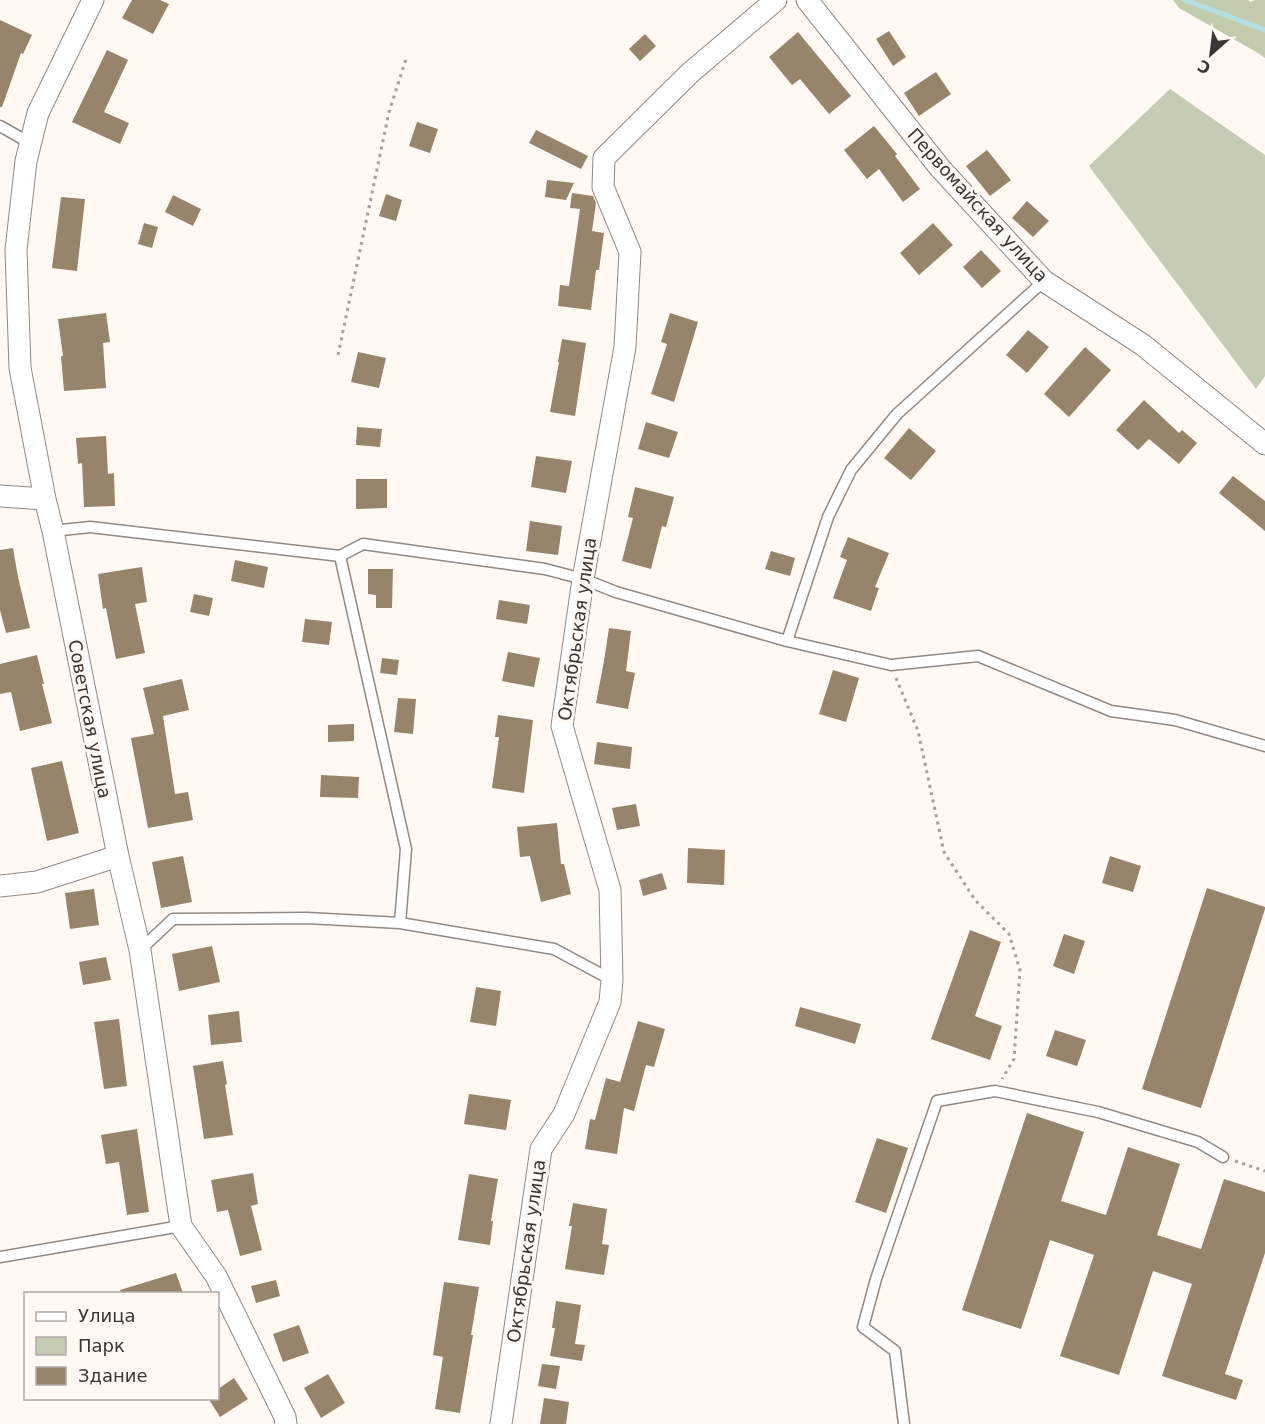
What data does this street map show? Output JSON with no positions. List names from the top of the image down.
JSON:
{
  "streets": {
    "street": ["Первомайская улица", "Октябрьская улица", "Советская улица"]
  },
  "legend": ["Улица", "Парк", "Здание"],
  "north": "bottom left"
}
